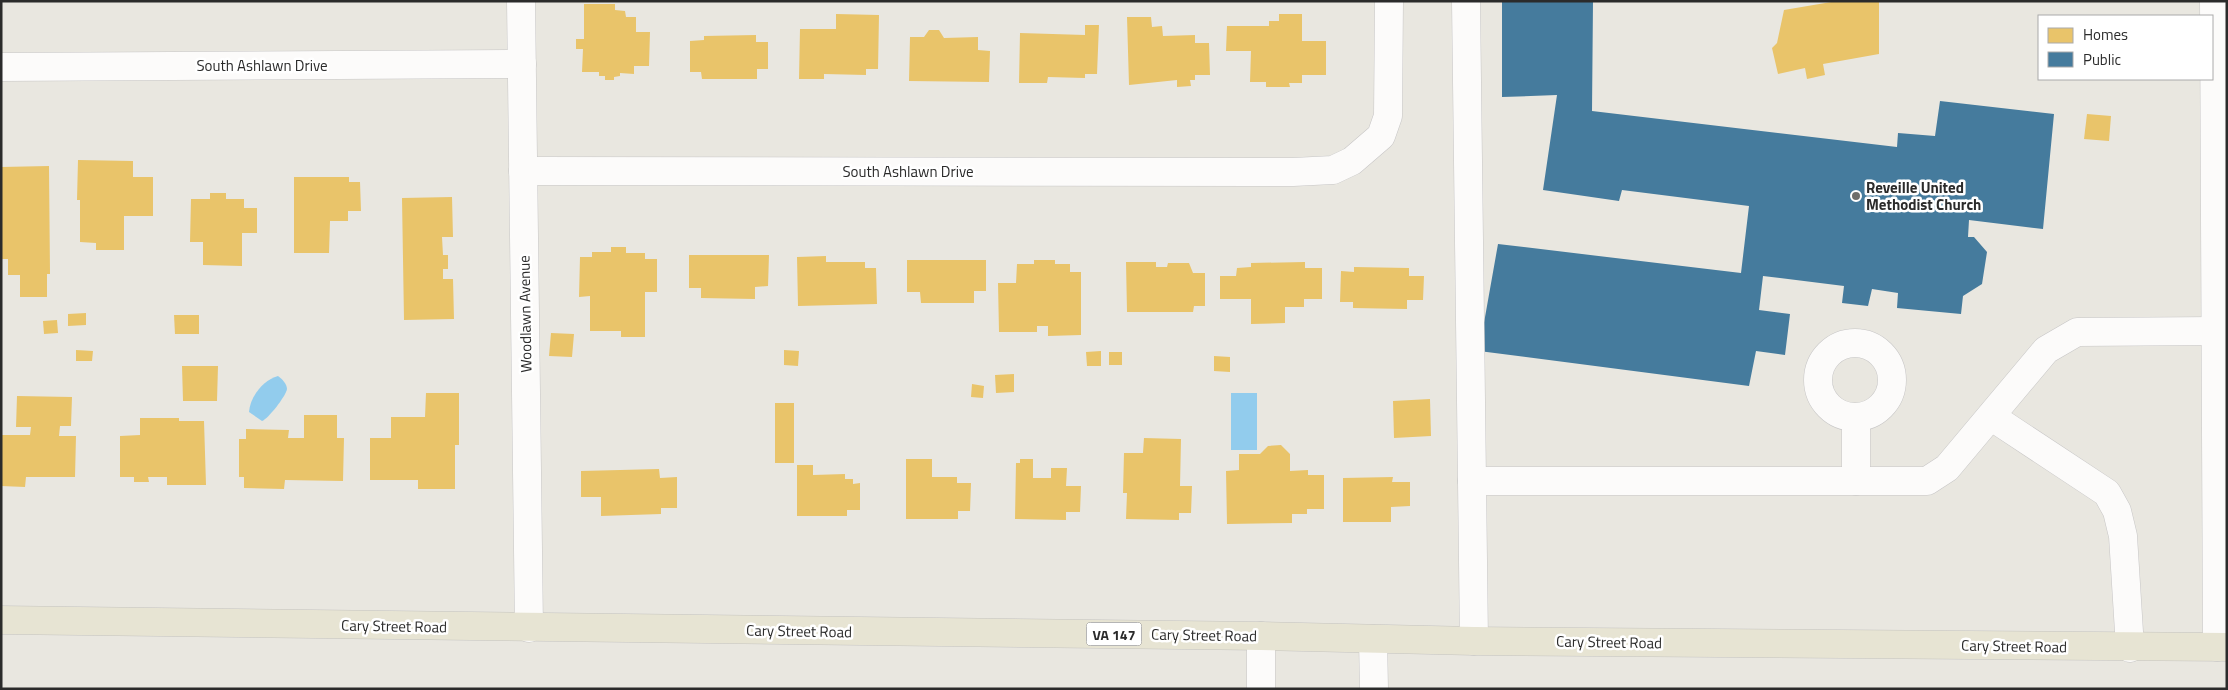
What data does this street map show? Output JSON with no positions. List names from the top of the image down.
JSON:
{
  "streets": {
    "main road": ["Cary Street Road", "VA 147"],
    "street": ["South Ashlawn Drive", "Woodlawn Avenue"]
  },
  "crossings": [
    ["South Ashlawn Drive", "Woodlawn Avenue"],
    ["Woodlawn Avenue", "Cary Street Road"]
  ],
  "places": ["Reveille United Methodist Church"],
  "legend": ["Homes", "Public"]
}
